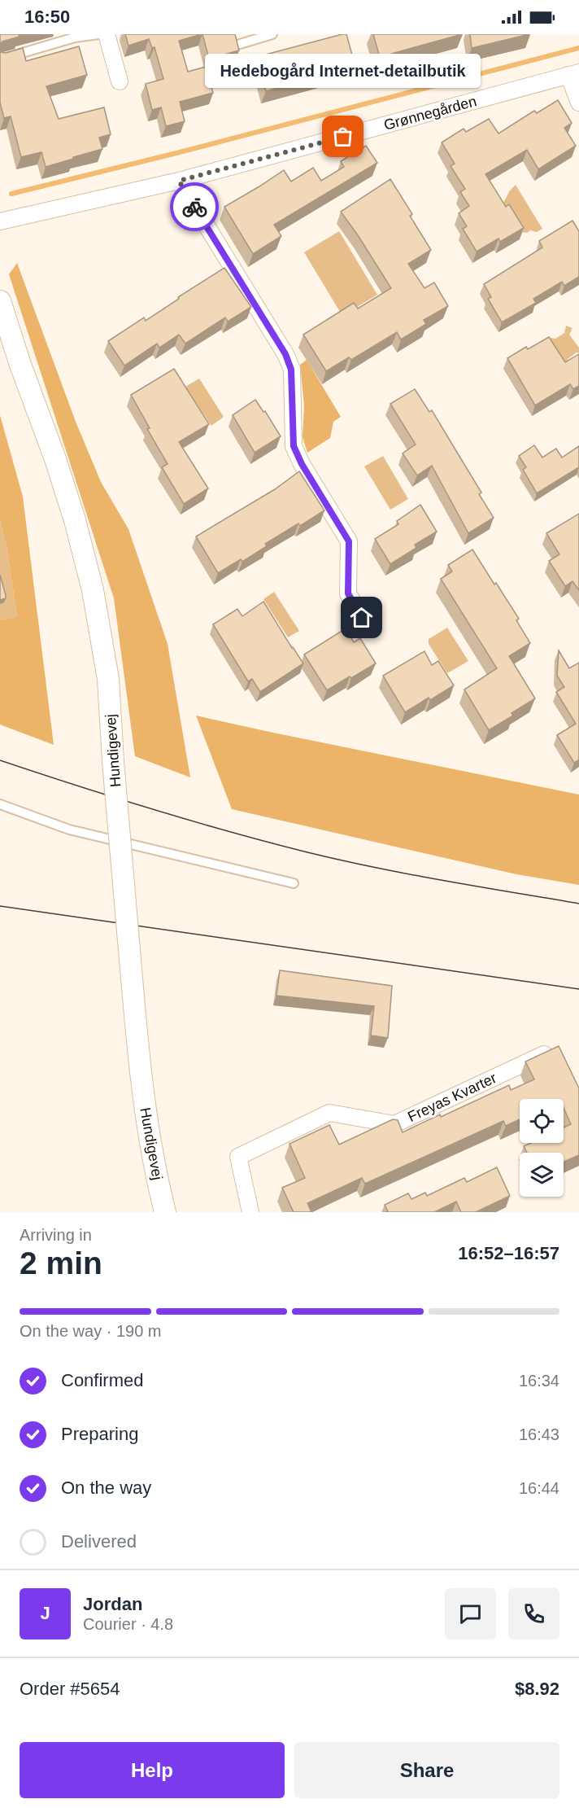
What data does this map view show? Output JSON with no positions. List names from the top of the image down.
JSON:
{
  "streets": {
    "street": ["Grønnegården", "Hundigevej", "Freyas Kvarter"]
  },
  "places": ["Hedebogård Internet-detailbutik"],
  "page": {
    "status": "16:50",
    "bubble": "Hedebogård Internet-detailbutik",
    "heading": ["2 min", "Arriving in", "16:52–16:57"],
    "panel": [
      "Jordan",
      "Courier · 4.8",
      "Order #5654",
      "$8.92"
    ],
    "bar": "On the way · 190 m",
    "list": [
      ["Confirmed", "16:34"],
      ["Preparing", "16:43"],
      ["On the way", "16:44"],
      "Delivered"
    ],
    "round": "J",
    "buttons": ["Help", "Share"]
  }
}
